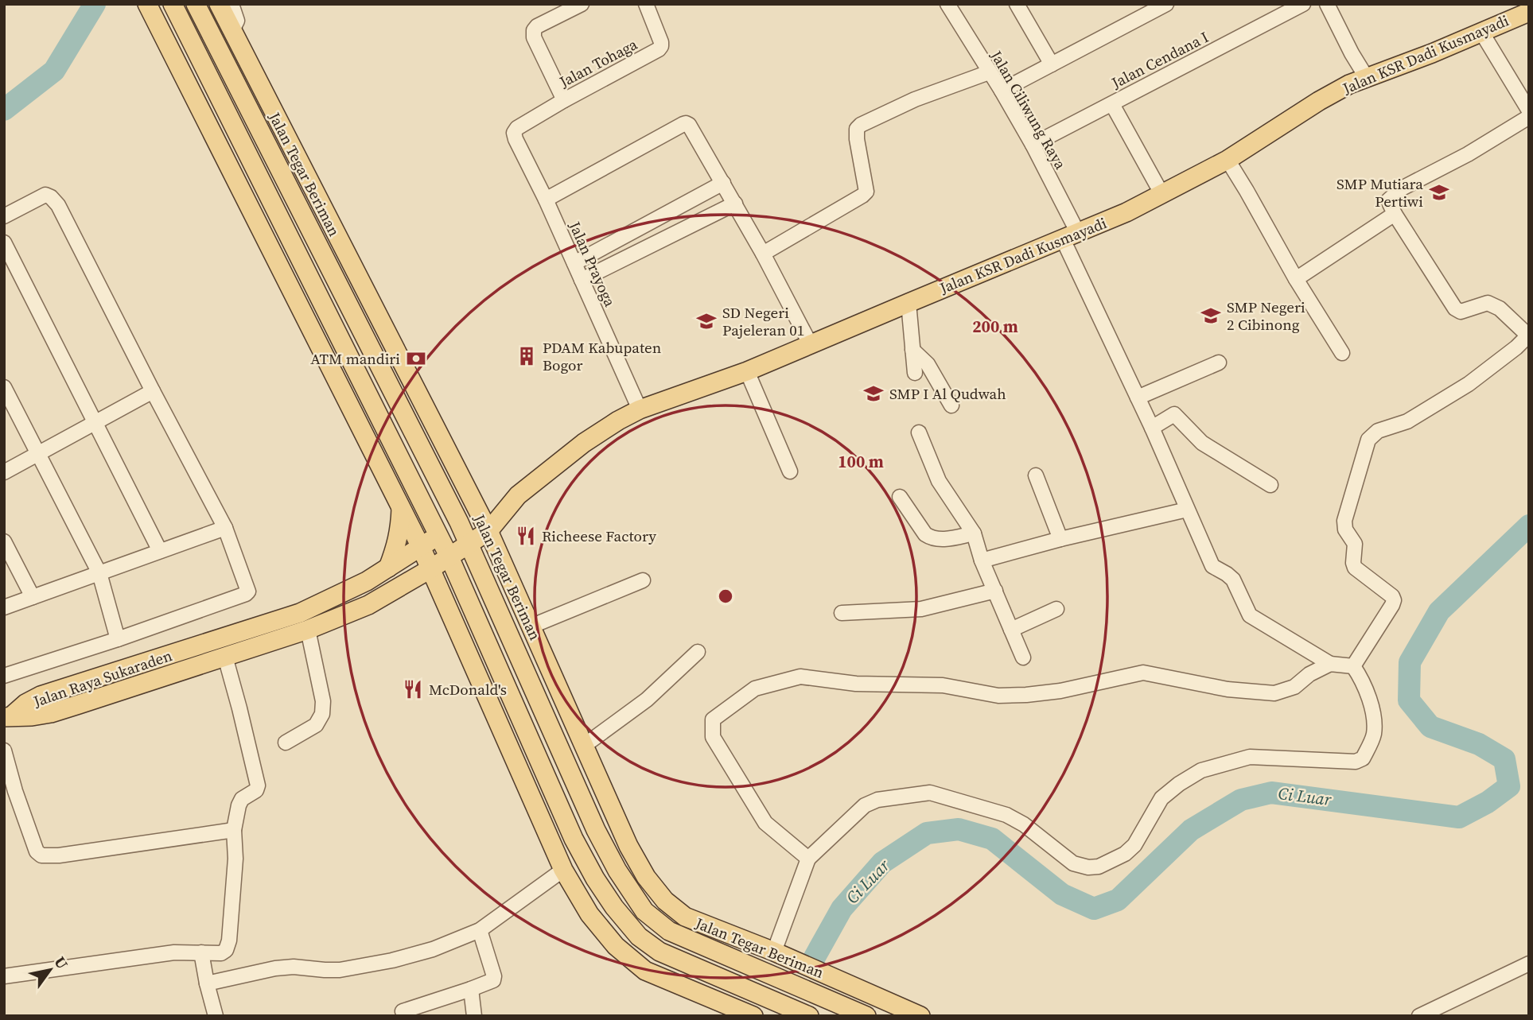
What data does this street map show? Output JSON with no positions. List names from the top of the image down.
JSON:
{
  "streets": {
    "main road": ["Jalan KSR Dadi Kusmayadi", "Jalan Tegar Beriman", "Jalan Raya Sukaraden"],
    "street": [
      "Jalan Cendana I",
      "Jalan Tohaga",
      "Jalan Ciliwung Raya",
      "Jalan Prayoga"
    ]
  },
  "crossings": [
    ["Jalan KSR Dadi Kusmayadi", "Jalan Ciliwung Raya"],
    ["Jalan KSR Dadi Kusmayadi", "Jalan Tegar Beriman"],
    ["Jalan KSR Dadi Kusmayadi", "Jalan Prayoga"],
    ["Jalan KSR Dadi Kusmayadi", "Jalan Raya Sukaraden"],
    ["Jalan Cendana I", "Jalan Ciliwung Raya"],
    ["Jalan Tohaga", "Jalan Prayoga"]
  ],
  "water": ["Ci Luar"],
  "places": {
    "school or university": [
      "SMP Mutiara Pertiwi",
      "SMP Negeri 2 Cibinong",
      "SD Negeri Pajeleran 01",
      "SMP I Al Qudwah"
    ],
    "building": ["PDAM Kabupaten Bogor"],
    "bank": ["ATM mandiri"],
    "restaurant": ["Richeese Factory", "McDonald's"]
  },
  "north": "top right",
  "rings": ["200 m", "100 m"]
}
